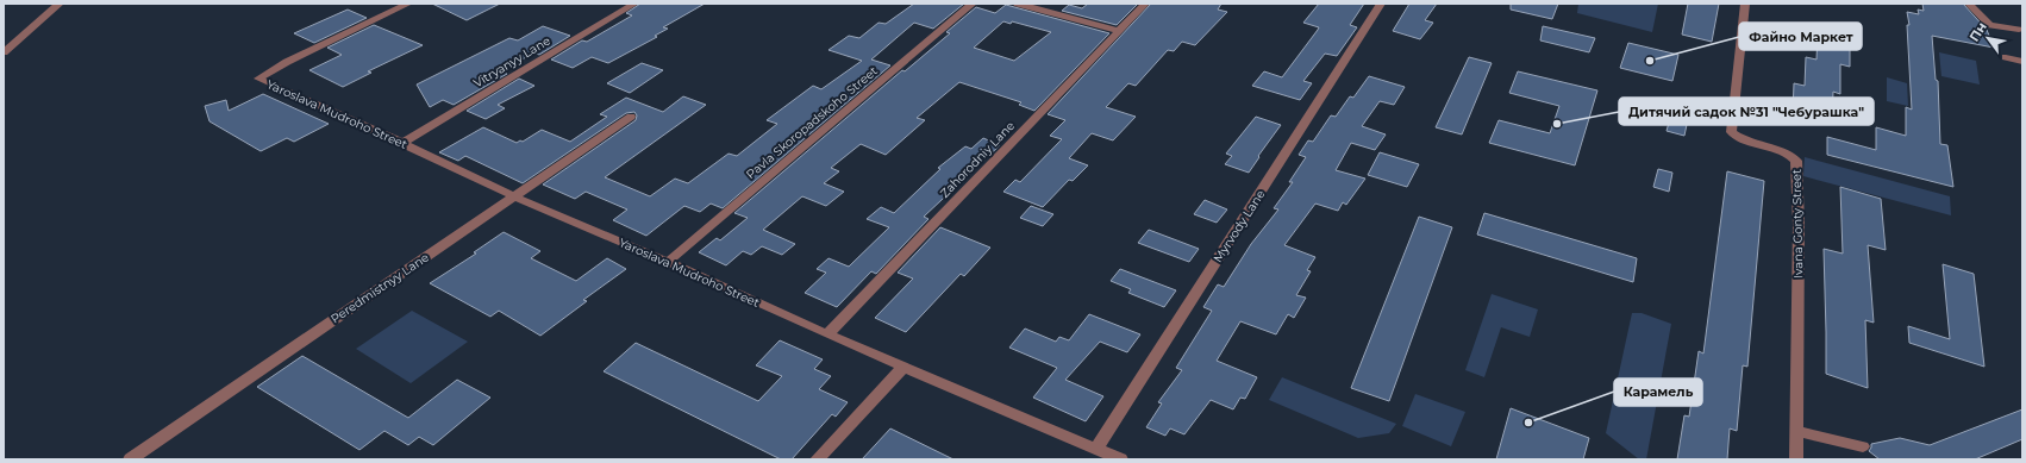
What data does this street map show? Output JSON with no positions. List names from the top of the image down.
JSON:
{
  "streets": {
    "street": [
      "Vitryanyy Lane",
      "Yaroslava Mudroho Street",
      "Pavla Skoropadskoho Street",
      "Zahorodniy Lane",
      "Ivana Gonty Street",
      "Myrvody Lane",
      "Peredmistnyy Lane"
    ]
  },
  "crossings": [
    ["Vitryanyy Lane", "Yaroslava Mudroho Street"],
    ["Yaroslava Mudroho Street", "Pavla Skoropadskoho Street"],
    ["Yaroslava Mudroho Street", "Zahorodniy Lane"],
    ["Yaroslava Mudroho Street", "Myrvody Lane"],
    ["Yaroslava Mudroho Street", "Peredmistnyy Lane"]
  ],
  "places": ["Файно Маркет", "Дитячий садок №31 \"Чебурашка\"", "Карамель"],
  "north": "top left"
}
